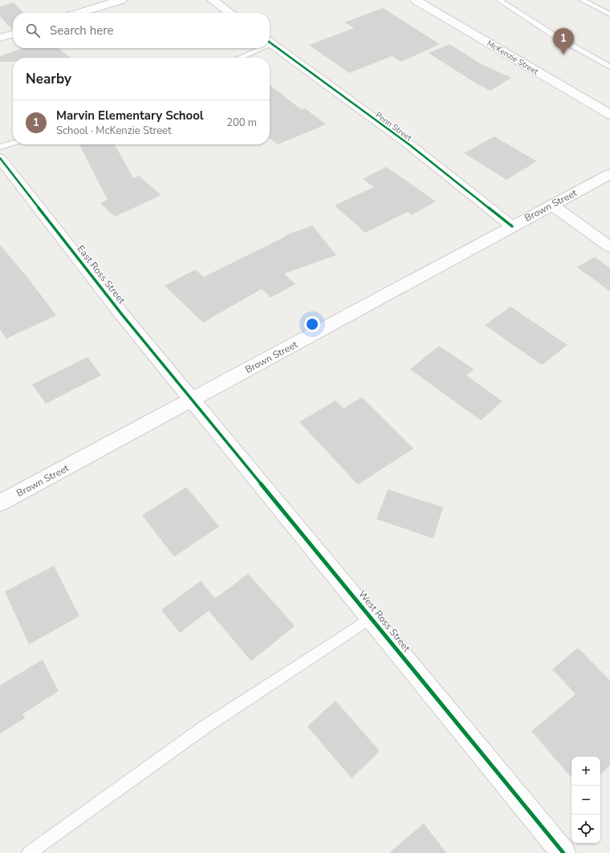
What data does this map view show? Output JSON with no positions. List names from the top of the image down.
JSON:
{
  "streets": {
    "street": [
      "McKenzie Street",
      "Penn Street",
      "Brown Street",
      "East Ross Street",
      "West Ross Street"
    ]
  },
  "crossings": [
    ["Penn Street", "Brown Street"],
    ["Brown Street", "East Ross Street"],
    ["Brown Street", "West Ross Street"],
    ["East Ross Street", "West Ross Street"]
  ],
  "page": {
    "search": "Search here",
    "pins": "1",
    "heading": "Nearby",
    "list": [
      {
        "mark": "1",
        "name": "Marvin Elementary School",
        "note": "School · McKenzie Street",
        "value": "200 m"
      }
    ],
    "map_buttons": ["+", "−"]
  }
}
